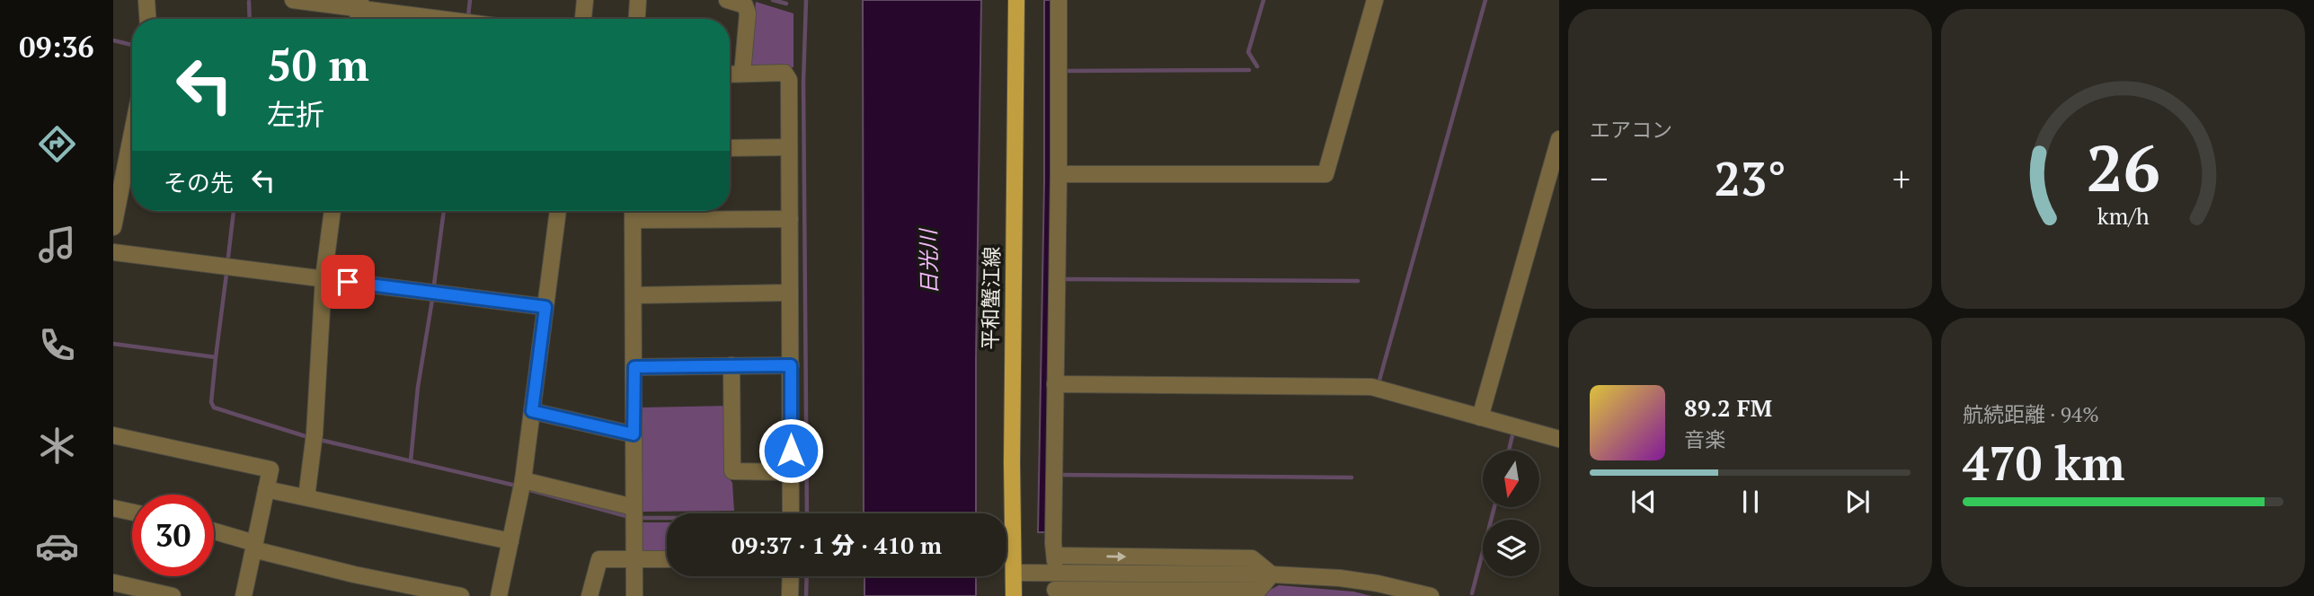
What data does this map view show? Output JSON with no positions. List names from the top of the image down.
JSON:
{
  "streets": {
    "main road": ["平和蟹江線"]
  },
  "water": ["日光川"],
  "north": "bottom",
  "page": {
    "tabs": "09:36",
    "tile": [
      "エアコン",
      ["航続距離 · 94%", "470 km"]
    ],
    "turn": ["50 m", "左折"],
    "then": "その先",
    "heat": ["−", "23°", "+"],
    "song": ["89.2 FM", "音楽"],
    "limit": "30",
    "trip": "09:37 · 1 分 · 410 m",
    "gauge": ["26", "km/h"]
  }
}
